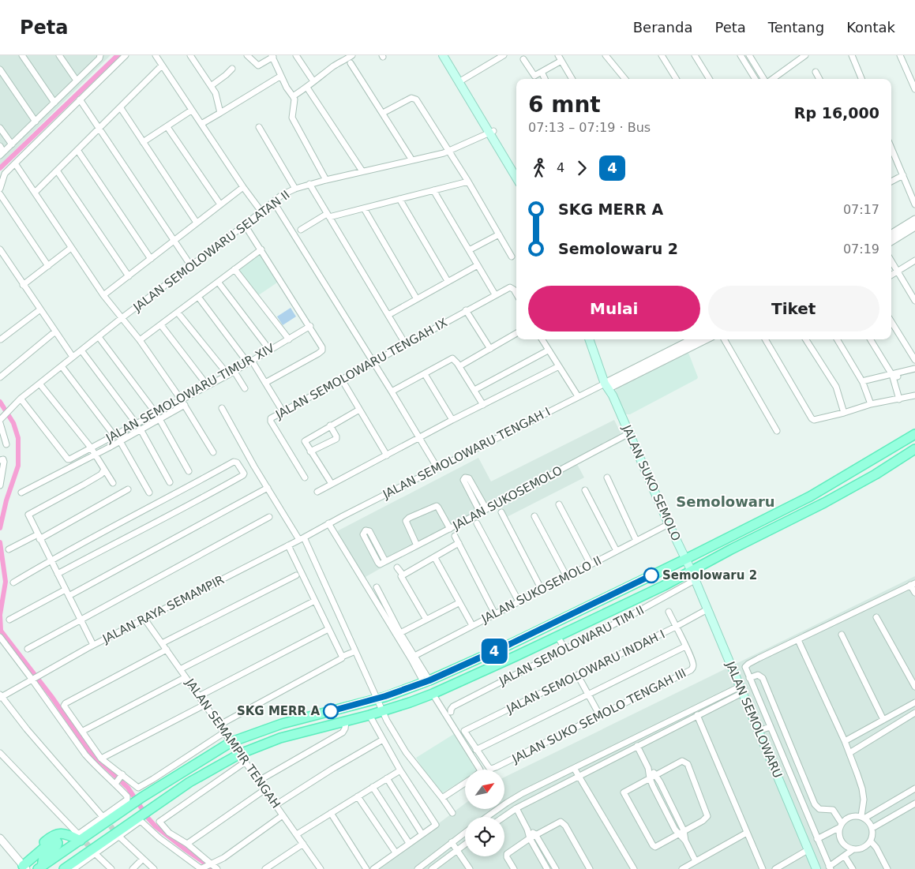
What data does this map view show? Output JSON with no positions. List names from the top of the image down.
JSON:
{
  "streets": {
    "main road": ["JALAN SUKO SEMOLO", "JALAN SEMOLOWARU"],
    "street": [
      "JALAN SEMOLOWARU SELATAN II",
      "JALAN SEMOLOWARU TENGAH IX",
      "JALAN SEMOLOWARU TIMUR XIV",
      "JALAN SEMOLOWARU TENGAH I",
      "JALAN SUKOSEMOLO",
      "JALAN SUKOSEMOLO II",
      "JALAN RAYA SEMAMPIR",
      "JALAN SEMOLOWARU TIM II",
      "JALAN SEMOLOWARU INDAH I",
      "JALAN SUKO SEMOLO TENGAH III",
      "JALAN SEMAMPIR TENGAH"
    ]
  },
  "crossings": [
    ["JALAN SEMOLOWARU SELATAN II", "JALAN SEMOLOWARU TIMUR XIV"],
    ["JALAN SEMOLOWARU TENGAH I", "JALAN SUKO SEMOLO"],
    ["JALAN SEMOLOWARU TENGAH I", "JALAN RAYA SEMAMPIR"],
    ["JALAN SUKO SEMOLO", "JALAN SUKOSEMOLO"],
    ["JALAN SUKO SEMOLO", "JALAN SUKOSEMOLO II"],
    ["JALAN SUKO SEMOLO", "JALAN SEMOLOWARU"],
    ["JALAN RAYA SEMAMPIR", "JALAN SEMAMPIR TENGAH"],
    ["JALAN SEMOLOWARU TIM II", "JALAN SEMOLOWARU"],
    ["JALAN SEMOLOWARU INDAH I", "JALAN SUKO SEMOLO TENGAH III"],
    ["JALAN SEMOLOWARU INDAH I", "JALAN SEMOLOWARU"]
  ],
  "districts": ["Semolowaru"],
  "places": ["Semolowaru 2", "SKG MERR A"],
  "lines": ["bus line 4"],
  "north": "top right",
  "page": {
    "header": "Peta",
    "nav": [
      "Beranda",
      "Peta",
      "Tentang",
      "Kontak"
    ],
    "on_map": "4",
    "heading": ["6 mnt", "07:13 – 07:19 · Bus", "Rp 16,000"],
    "legs": ["4", "4"],
    "list": [
      {
        "name": "SKG MERR A",
        "value": "07:17"
      },
      {
        "name": "Semolowaru 2",
        "value": "07:19"
      }
    ],
    "buttons": ["Mulai", "Tiket"]
  }
}
